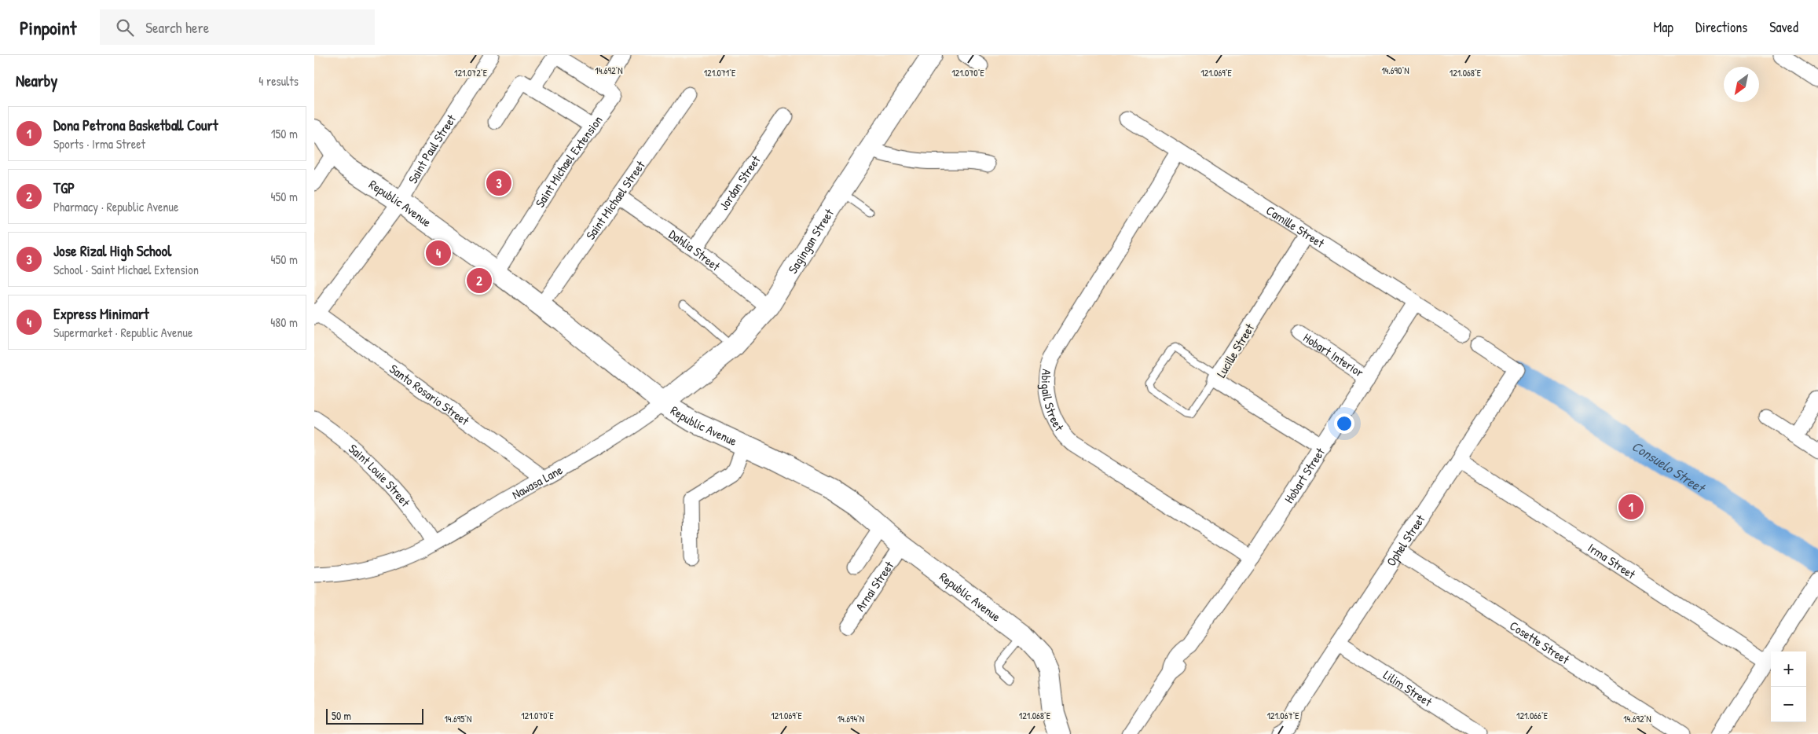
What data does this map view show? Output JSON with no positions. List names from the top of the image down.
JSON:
{
  "streets": {
    "main road": ["Republic Avenue", "Sagingan Street"],
    "street": [
      "Saint Paul Street",
      "Saint Michael Extension",
      "Jordan Street",
      "Saint Michael Street",
      "Camille Street",
      "Dahlia Street",
      "Lucille Street",
      "Hobart Interior",
      "Santo Rosario Street",
      "Abigail Street",
      "Saint Louie Street",
      "Hobart Street",
      "Nawasa Lane",
      "Ophel Street",
      "Irma Street",
      "Arnai Street",
      "Cosette Street",
      "Lilim Street"
    ]
  },
  "crossings": [
    ["Saint Paul Street", "Republic Avenue"],
    ["Saint Paul Street", "Santo Rosario Street"],
    ["Saint Michael Extension", "Republic Avenue"],
    ["Jordan Street", "Dahlia Street"],
    ["Saint Michael Street", "Republic Avenue"],
    ["Saint Michael Street", "Dahlia Street"],
    ["Republic Avenue", "Sagingan Street"],
    ["Republic Avenue", "Nawasa Lane"],
    ["Republic Avenue", "Arnai Street"],
    ["Camille Street", "Lucille Street"],
    ["Camille Street", "Abigail Street"],
    ["Camille Street", "Hobart Street"],
    ["Sagingan Street", "Dahlia Street"],
    ["Sagingan Street", "Nawasa Lane"],
    ["Lucille Street", "Hobart Street"],
    ["Hobart Interior", "Hobart Street"],
    ["Santo Rosario Street", "Nawasa Lane"],
    ["Abigail Street", "Hobart Street"],
    ["Saint Louie Street", "Nawasa Lane"],
    ["Ophel Street", "Irma Street"],
    ["Ophel Street", "Cosette Street"],
    ["Ophel Street", "Lilim Street"]
  ],
  "water": ["Consuelo Street"],
  "scale_bar": "50 m",
  "north": "bottom left",
  "page": {
    "header": "Pinpoint",
    "search": "Search here",
    "nav": ["Map", "Directions", "Saved"],
    "heading": ["Nearby", "4 results"],
    "list": [
      {
        "mark": "1",
        "name": "Dona Petrona Basketball Court",
        "note": "Sports · Irma Street",
        "value": "150 m"
      },
      {
        "mark": "2",
        "name": "TGP",
        "note": "Pharmacy · Republic Avenue",
        "value": "450 m"
      },
      {
        "mark": "3",
        "name": "Jose Rizal High School",
        "note": "School · Saint Michael Extension",
        "value": "450 m"
      },
      {
        "mark": "4",
        "name": "Express Minimart",
        "note": "Supermarket · Republic Avenue",
        "value": "480 m"
      }
    ],
    "pins": [
      "3",
      "4",
      "2",
      "1"
    ],
    "map_buttons": ["+", "−"],
    "scale": "50 m"
  },
  "coordinates": [
    "14.692°N",
    "14.690°N",
    "121.072°E",
    "121.071°E",
    "121.070°E",
    "121.069°E",
    "121.068°E",
    "121.067°E",
    "121.066°E",
    "14.695°N",
    "14.694°N"
  ]
}
